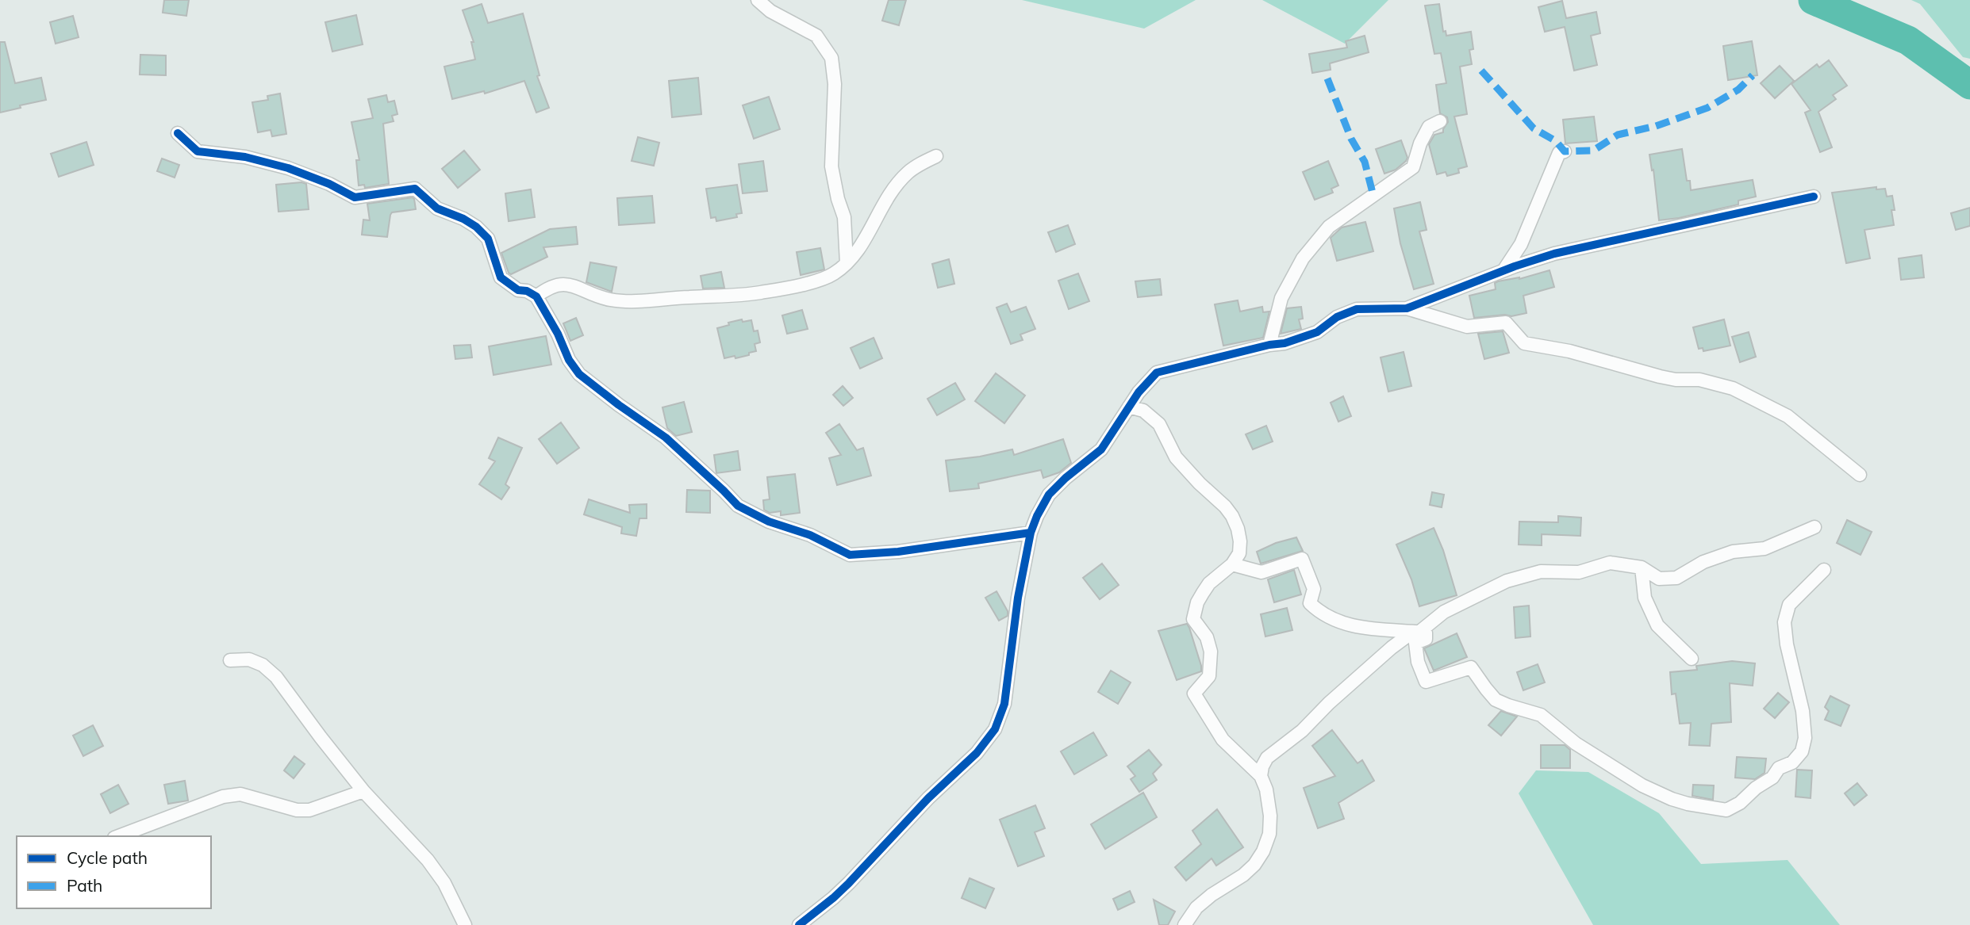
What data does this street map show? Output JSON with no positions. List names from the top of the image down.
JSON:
{
  "legend": ["Cycle path", "Path"]
}
